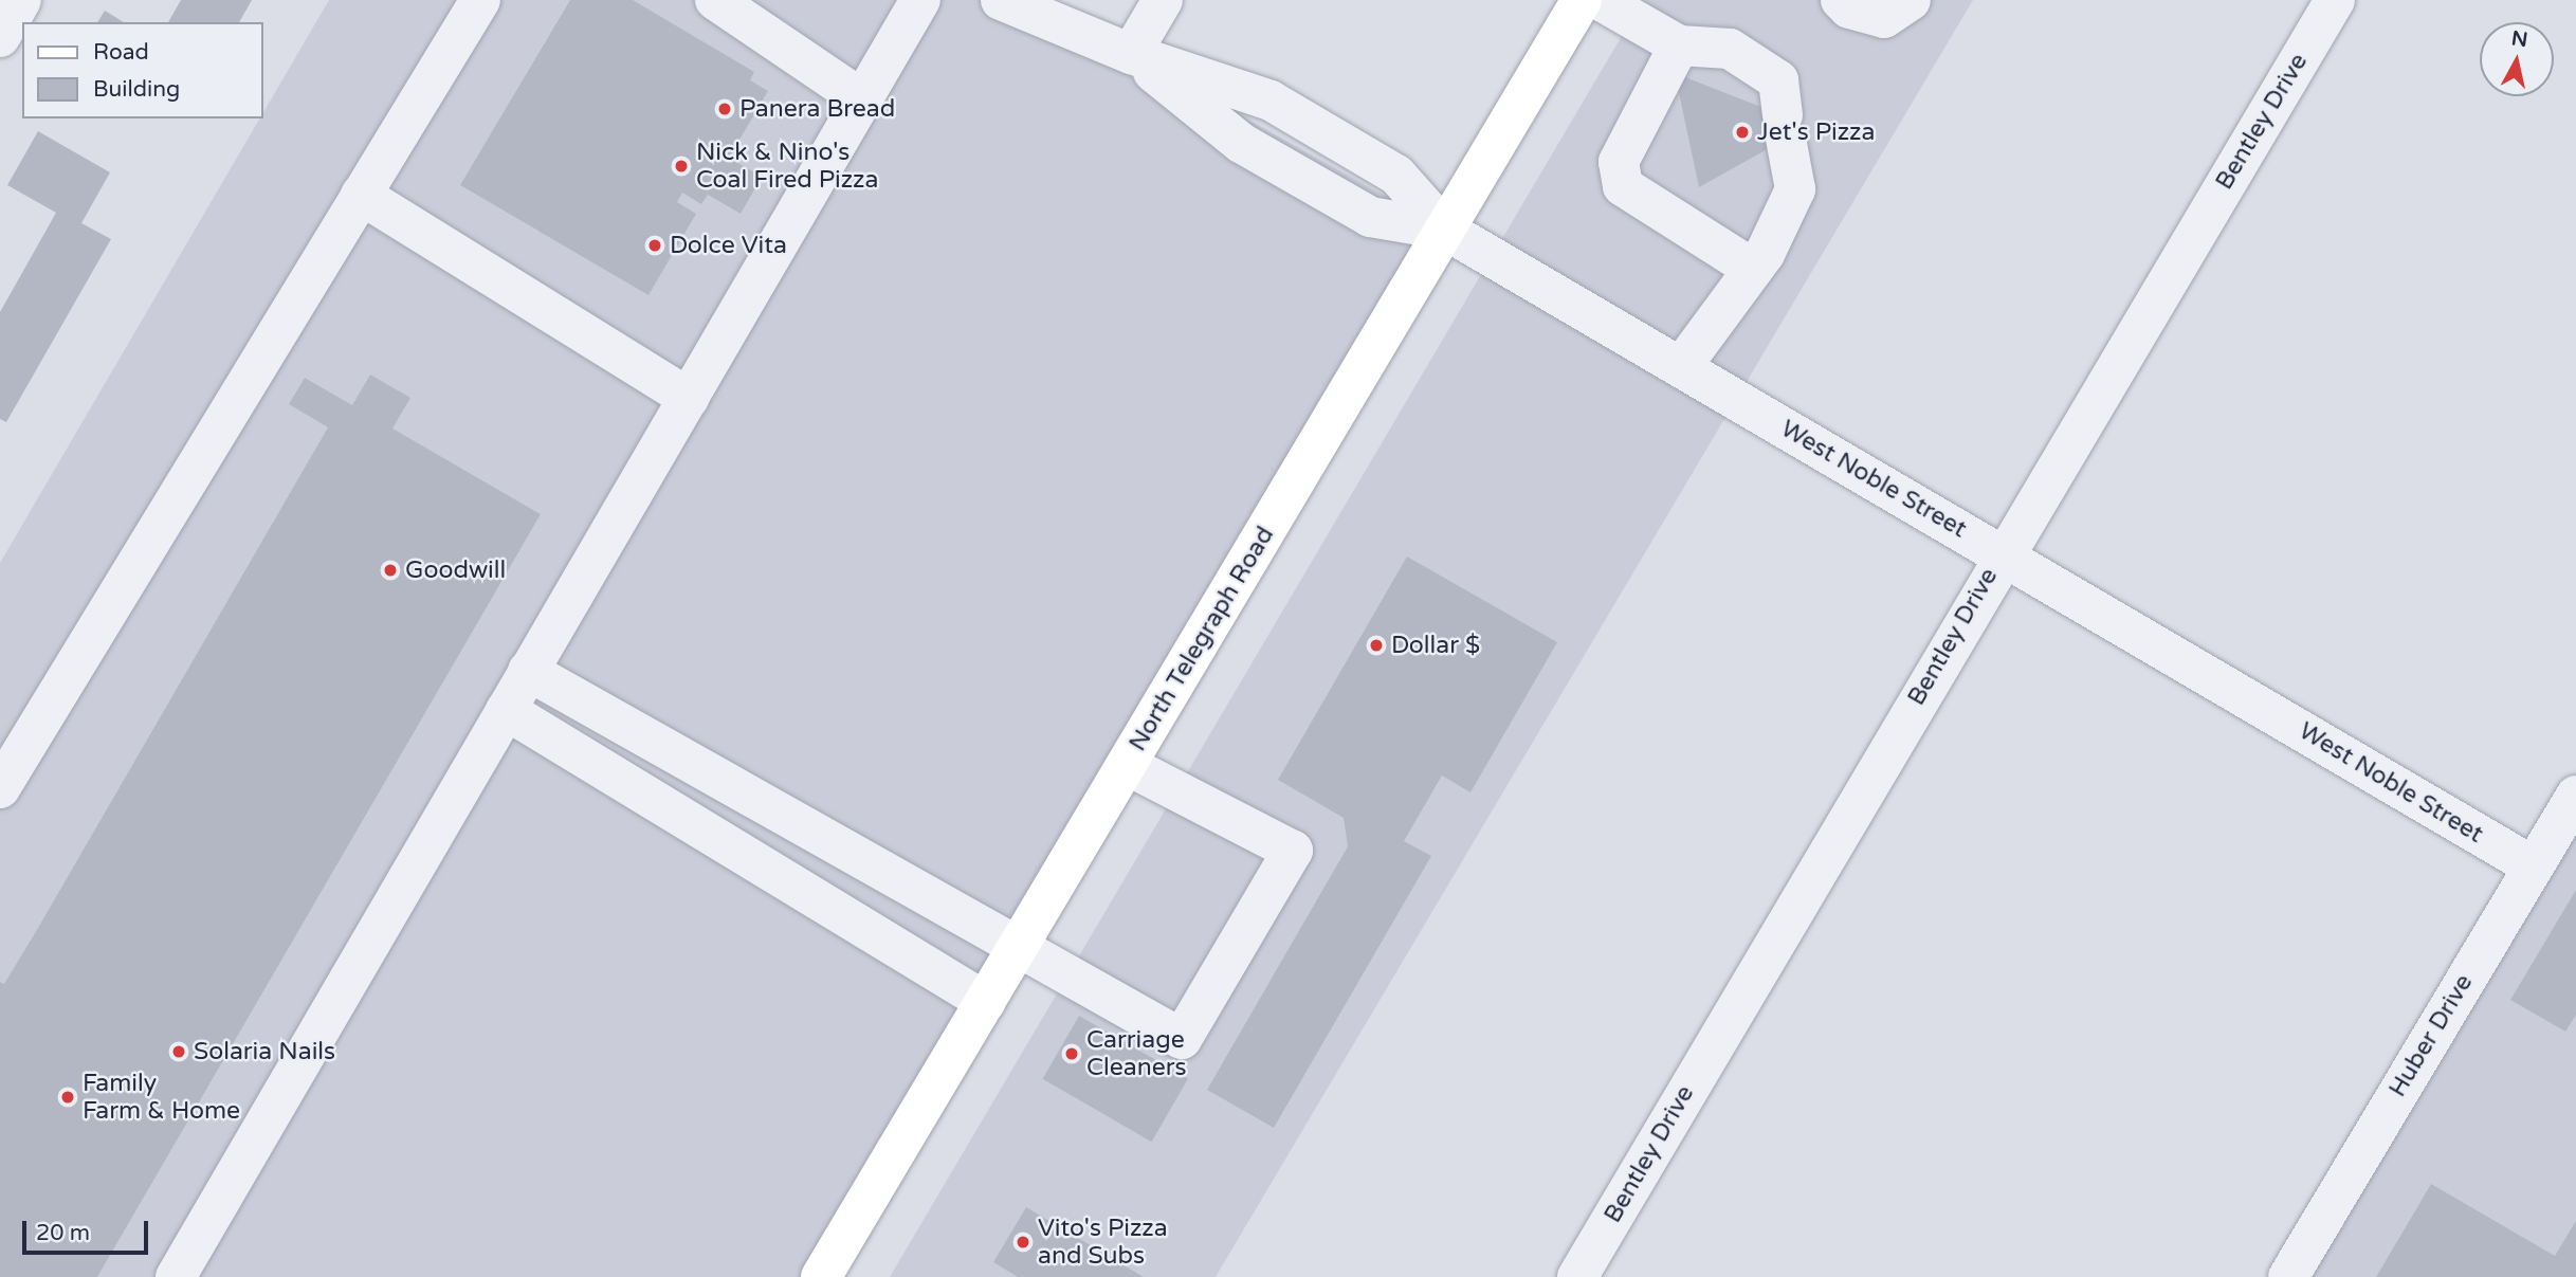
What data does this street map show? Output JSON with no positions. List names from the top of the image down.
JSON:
{
  "streets": {
    "main road": ["North Telegraph Road"],
    "street": ["Bentley Drive", "West Noble Street", "Huber Drive"]
  },
  "crossings": [
    ["Bentley Drive", "West Noble Street"],
    ["West Noble Street", "North Telegraph Road"],
    ["West Noble Street", "Huber Drive"]
  ],
  "places": [
    "Panera Bread",
    "Jet's Pizza",
    "Nick & Nino's Coal Fired Pizza",
    "Dolce Vita",
    "Goodwill",
    "Dollar $",
    "Solaria Nails",
    "Carriage Cleaners",
    "Family Farm & Home",
    "Vito's Pizza and Subs"
  ],
  "legend": ["Road", "Building"],
  "scale_bar": "20 m",
  "north": "top"
}
